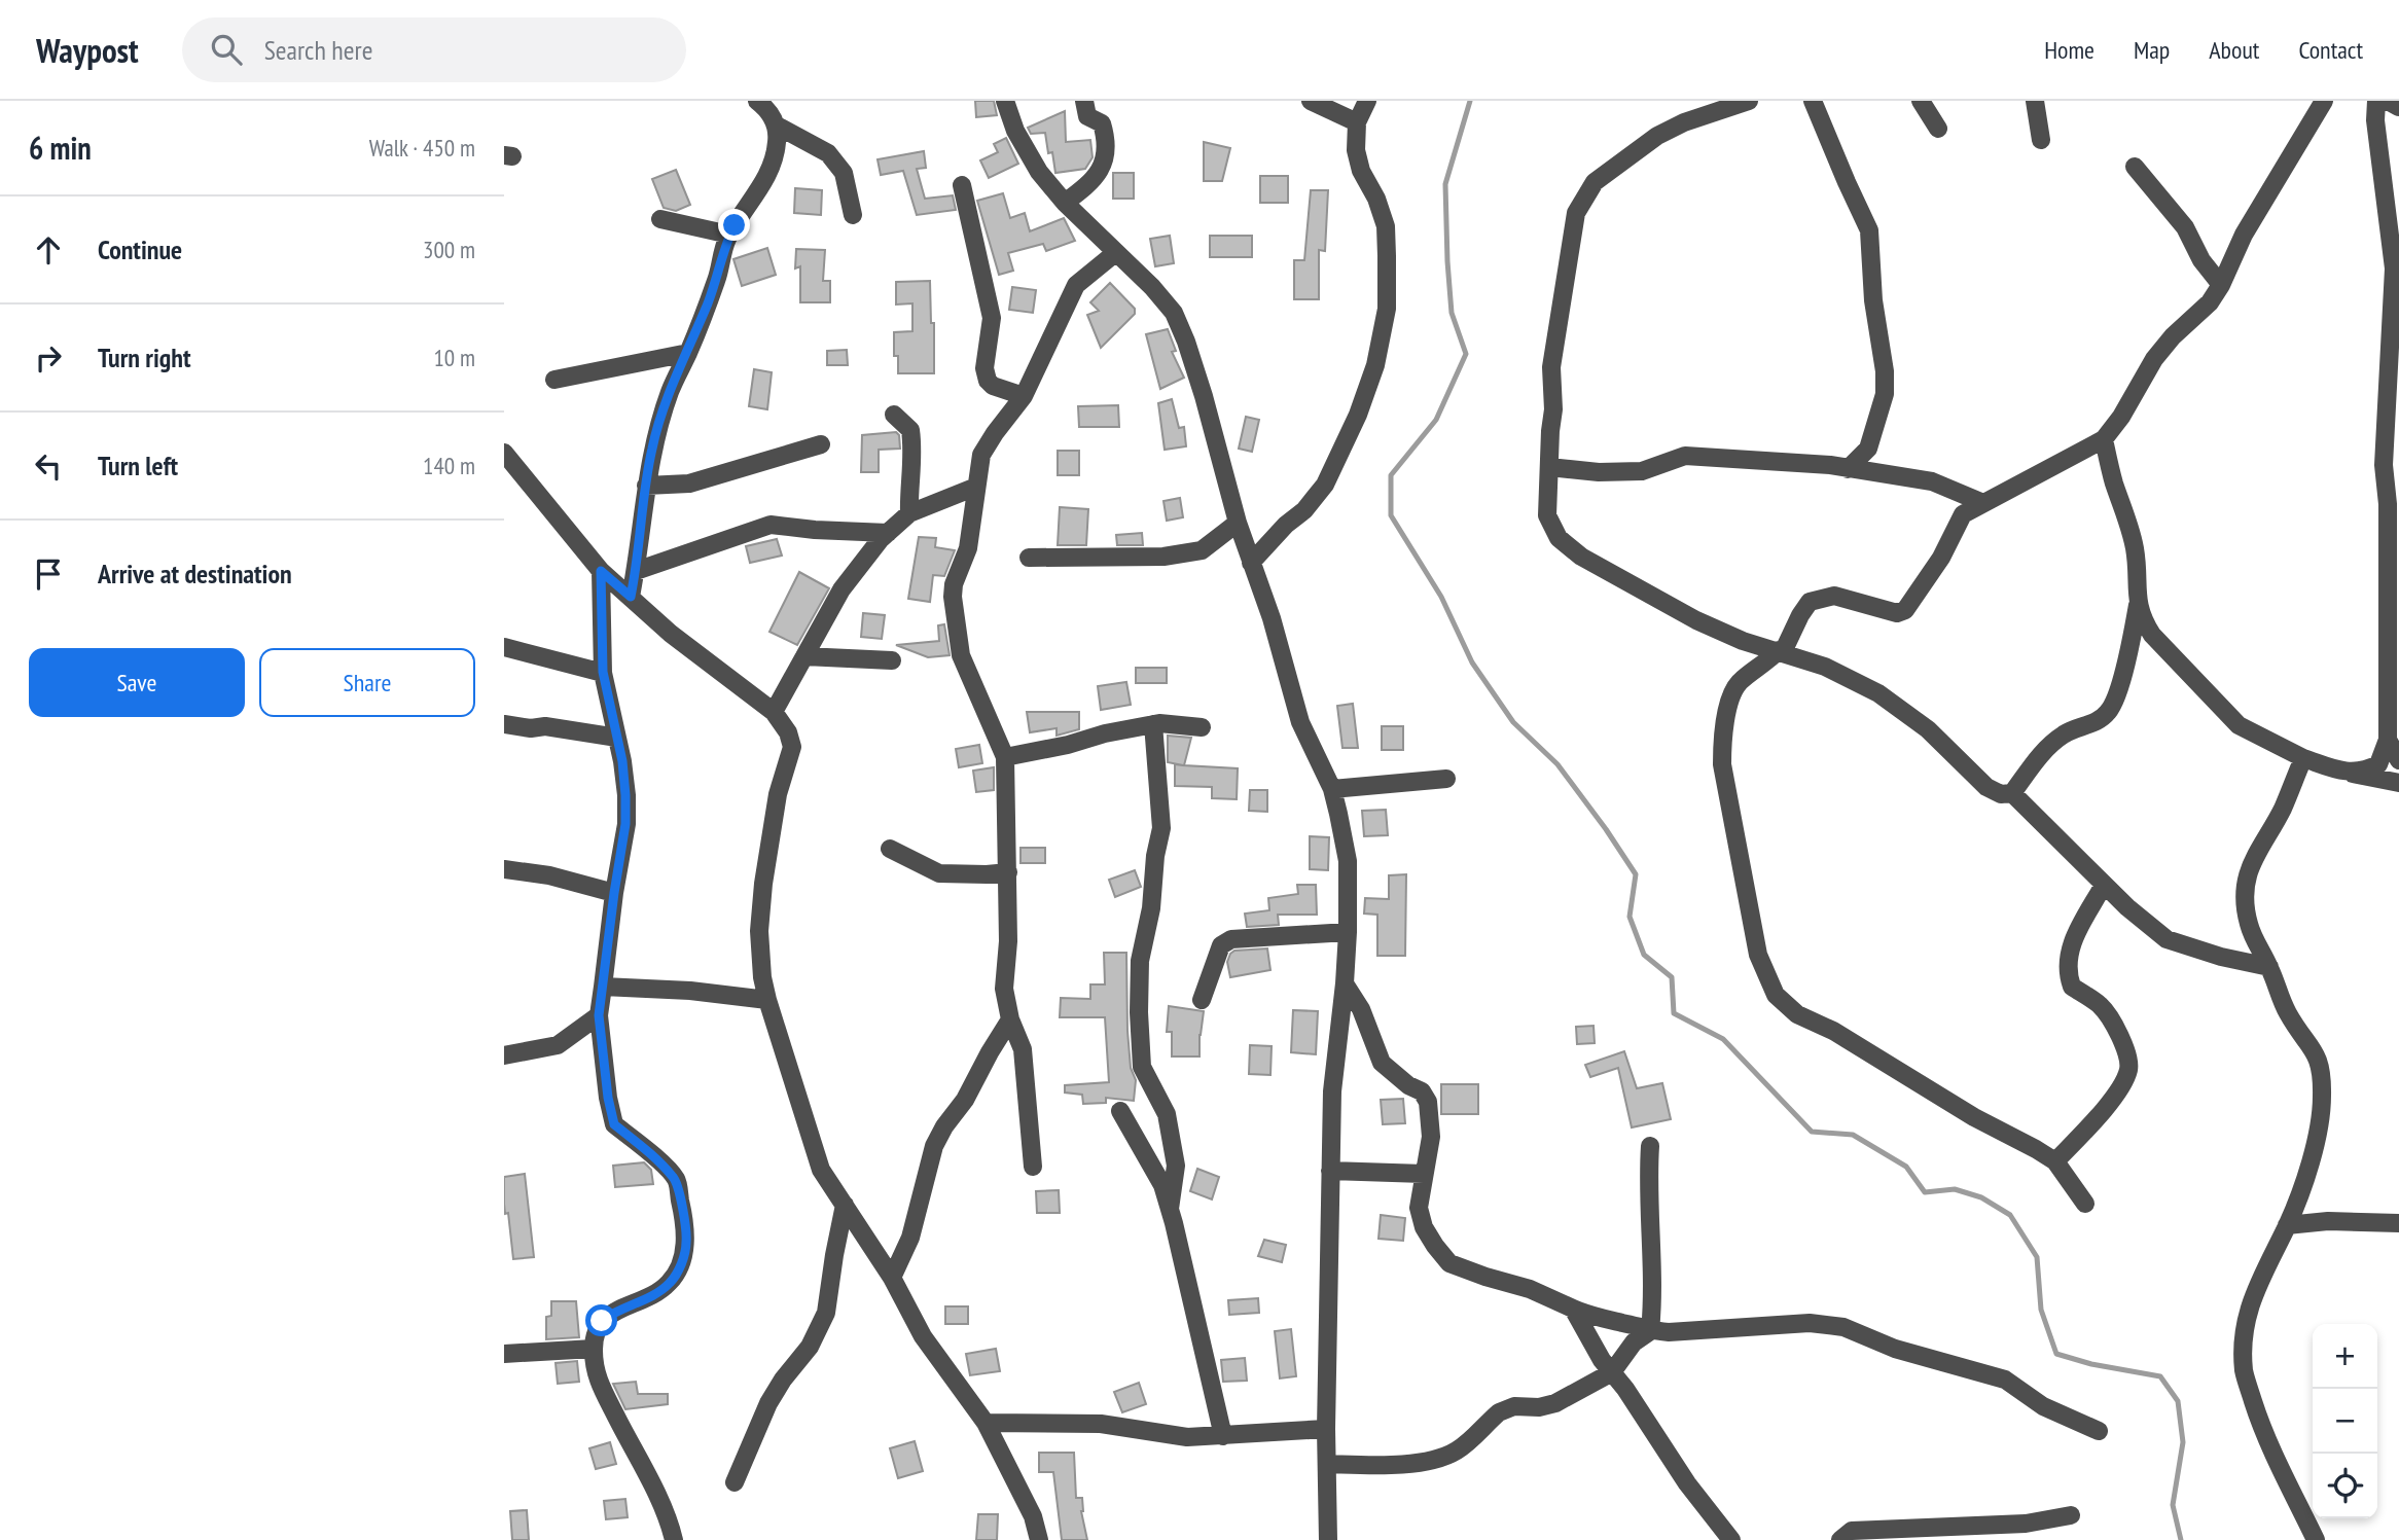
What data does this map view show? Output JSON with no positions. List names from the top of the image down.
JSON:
{
  "page": {
    "header": "Waypost",
    "search": "Search here",
    "nav": [
      "Home",
      "Map",
      "About",
      "Contact"
    ],
    "heading": ["6 min", "Walk · 450 m"],
    "list": [
      ["Continue", "300 m"],
      ["Turn right", "10 m"],
      ["Turn left", "140 m"],
      "Arrive at destination"
    ],
    "buttons": ["Save", "Share"],
    "map_buttons": ["+", "−"]
  }
}
